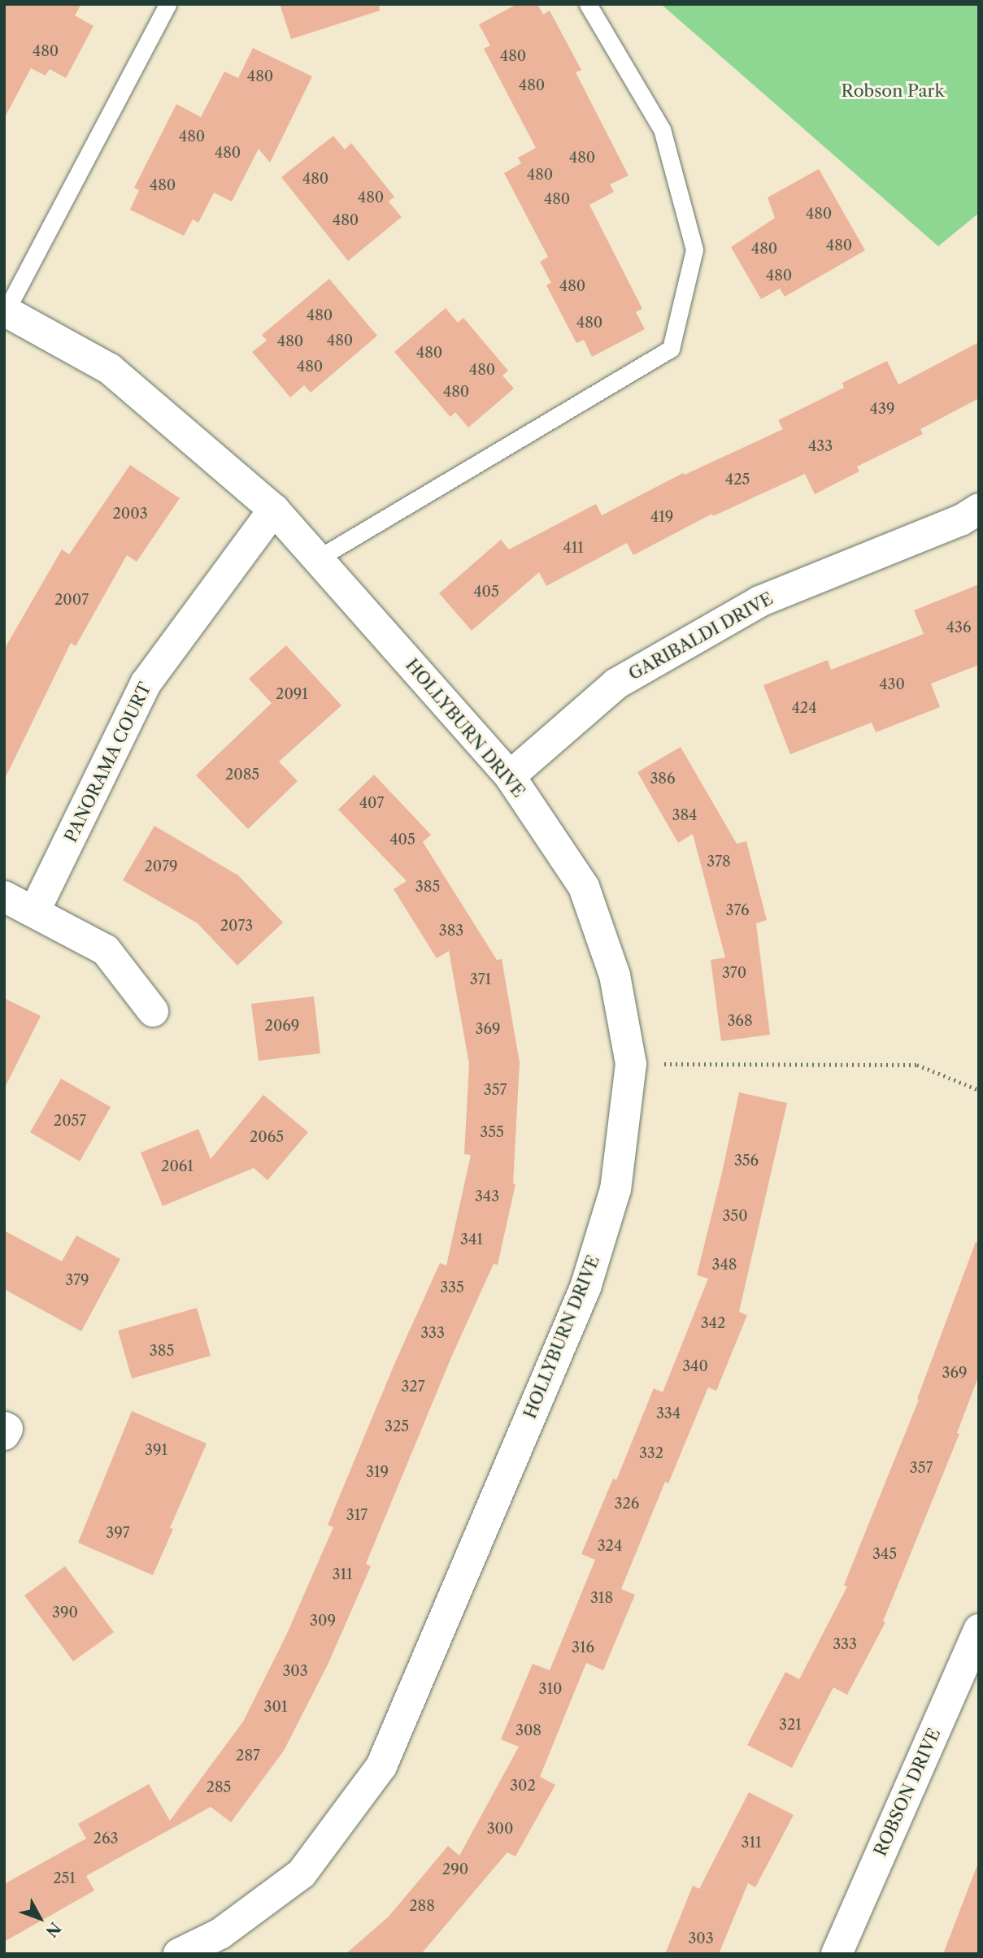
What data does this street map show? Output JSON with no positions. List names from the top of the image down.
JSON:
{
  "streets": {
    "street": [
      "GARIBALDI DRIVE",
      "HOLLYBURN DRIVE",
      "PANORAMA COURT",
      "ROBSON DRIVE"
    ]
  },
  "crossings": [
    ["GARIBALDI DRIVE", "HOLLYBURN DRIVE"],
    ["HOLLYBURN DRIVE", "PANORAMA COURT"]
  ],
  "parks": ["Robson Park"],
  "house_numbers": [
    "480",
    "480",
    "480",
    "480",
    "480",
    "480",
    "480",
    "480",
    "480",
    "480",
    "480",
    "480",
    "480",
    "480",
    "480",
    "480",
    "480",
    "480",
    "480",
    "480",
    "480",
    "480",
    "480",
    "480",
    "480",
    "480",
    "439",
    "433",
    "425",
    "2003",
    "419",
    "411",
    "405",
    "2007",
    "436",
    "430",
    "2091",
    "424",
    "2085",
    "386",
    "407",
    "384",
    "405",
    "378",
    "2079",
    "385",
    "376",
    "2073",
    "383",
    "370",
    "371",
    "368",
    "2069",
    "369",
    "357",
    "2057",
    "355",
    "2065",
    "356",
    "2061",
    "343",
    "350",
    "341",
    "348",
    "379",
    "335",
    "342",
    "333",
    "385",
    "340",
    "369",
    "327",
    "334",
    "325",
    "391",
    "332",
    "357",
    "319",
    "326",
    "317",
    "397",
    "324",
    "345",
    "311",
    "318",
    "390",
    "309",
    "333",
    "316",
    "303",
    "310",
    "301",
    "321",
    "308",
    "287",
    "302",
    "285",
    "300",
    "263",
    "311",
    "290",
    "251",
    "288",
    "303"
  ],
  "north": "bottom right"
}
